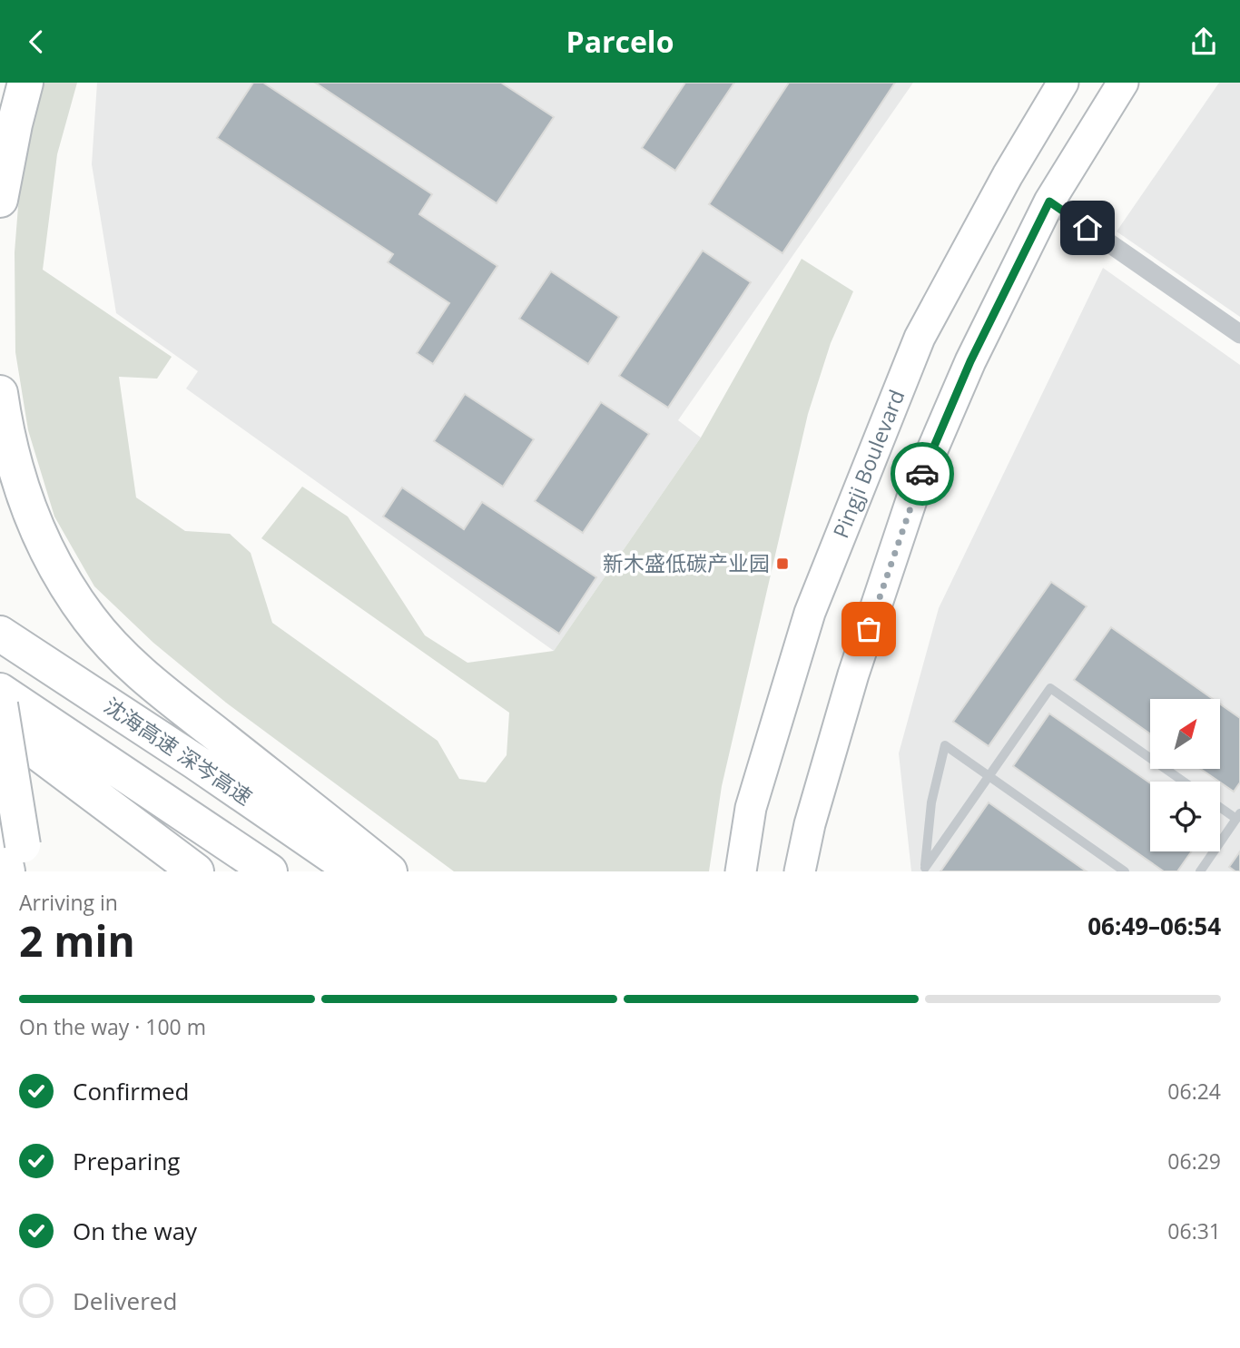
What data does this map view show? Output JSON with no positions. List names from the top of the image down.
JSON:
{
  "streets": {
    "highway": ["沈海高速 深岑高速"],
    "main road": ["Pingji Boulevard"]
  },
  "places": {
    "transit": ["新木盛低碳产业园"]
  },
  "north": "top right",
  "page": {
    "header": "Parcelo",
    "heading": ["2 min", "Arriving in", "06:49–06:54"],
    "bar": "On the way · 100 m",
    "list": [
      ["Confirmed", "06:24"],
      ["Preparing", "06:29"],
      ["On the way", "06:31"],
      "Delivered"
    ]
  }
}
